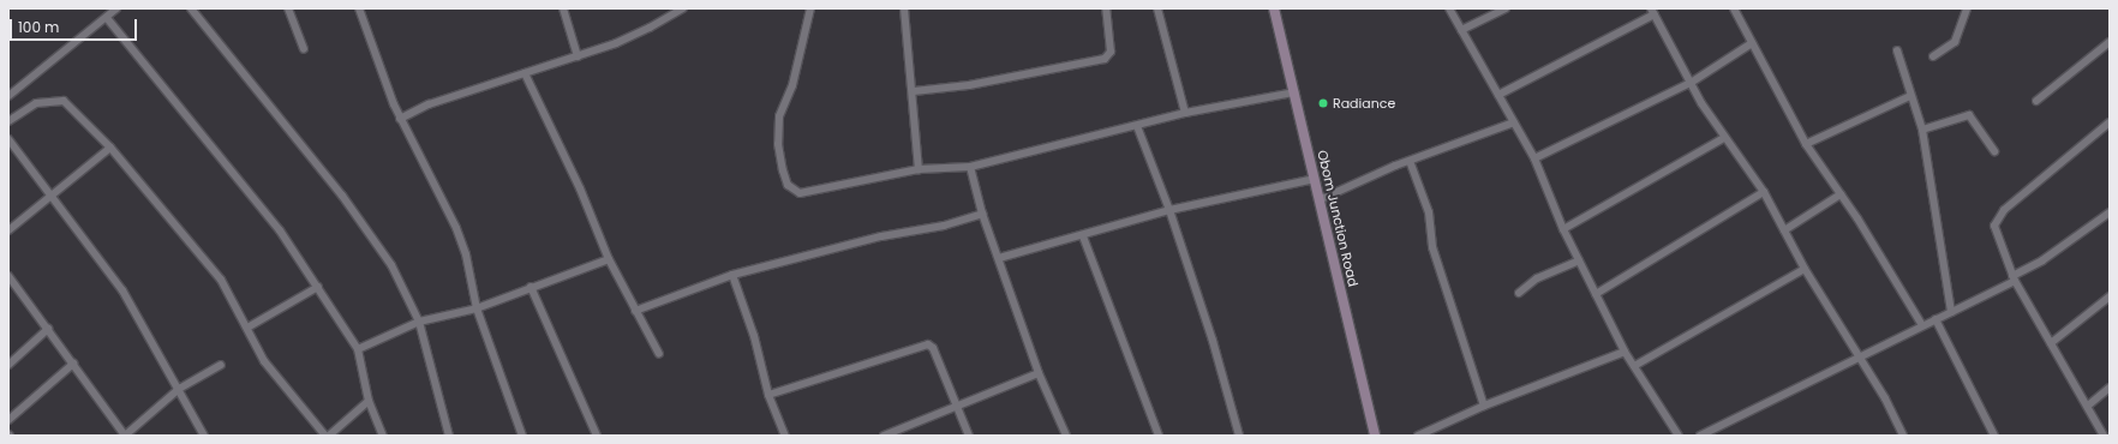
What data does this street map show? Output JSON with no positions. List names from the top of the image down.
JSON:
{
  "streets": {
    "main road": ["Obom Junction Road"]
  },
  "places": ["Radiance"],
  "scale_bar": "100 m"
}
